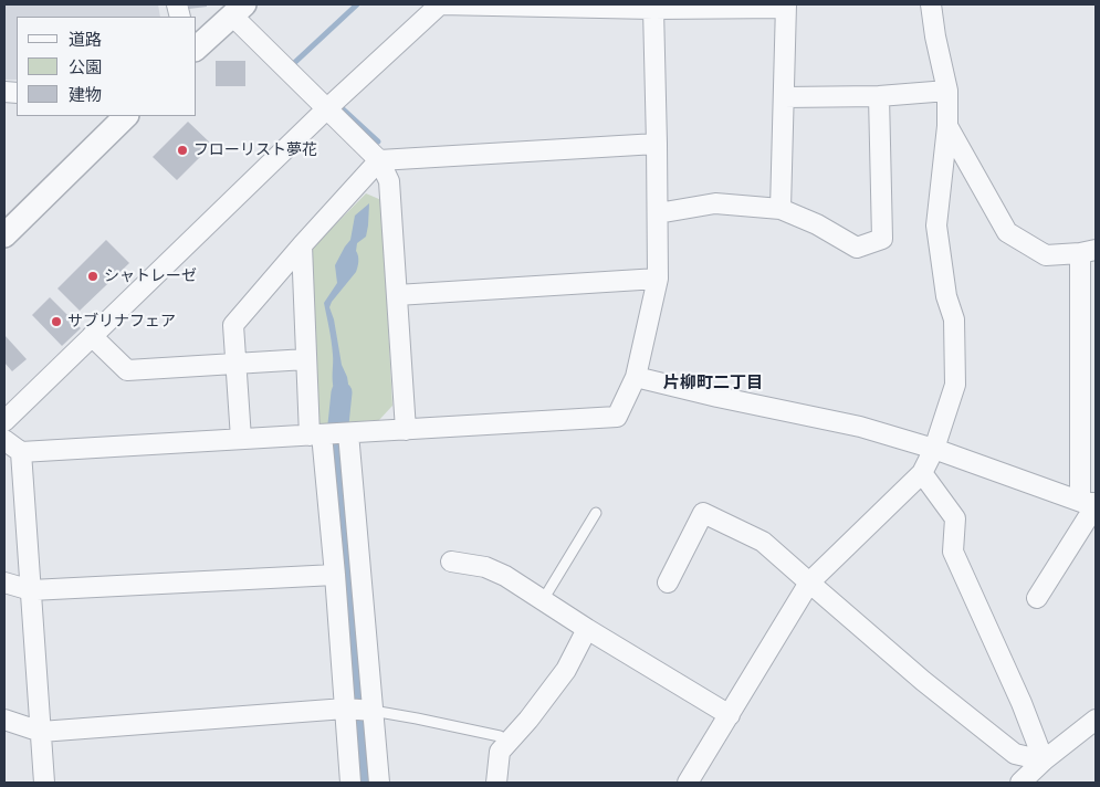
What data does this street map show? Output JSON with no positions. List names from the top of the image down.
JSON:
{
  "districts": ["片柳町二丁目"],
  "places": ["フローリスト夢花", "シャトレーゼ", "サブリナフェア"],
  "legend": ["道路", "公園", "建物"]
}
